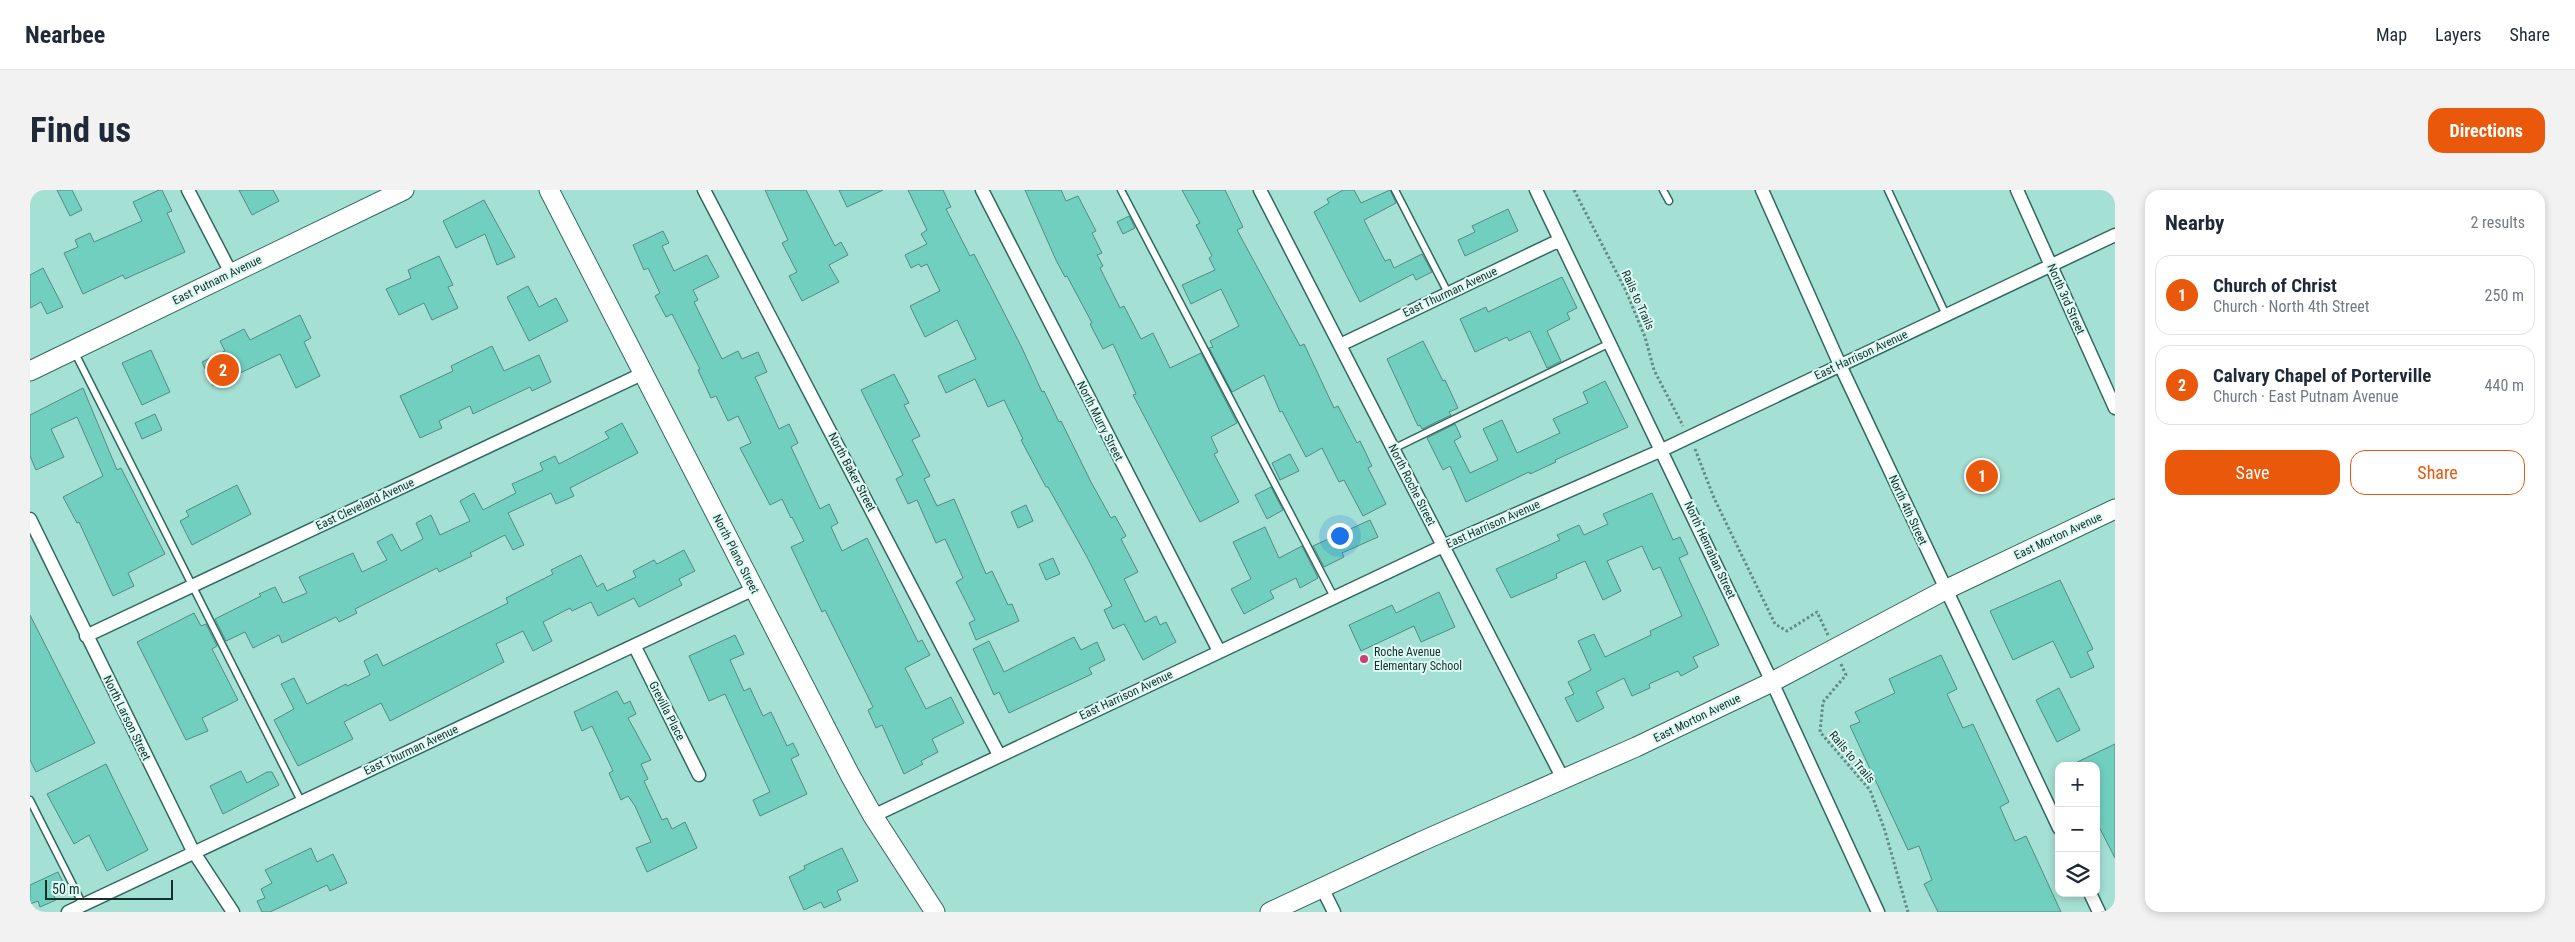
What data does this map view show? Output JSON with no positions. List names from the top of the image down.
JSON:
{
  "streets": {
    "main road": ["East Putnam Avenue", "East Morton Avenue", "North Plano Street"],
    "street": [
      "East Thurman Avenue",
      "North 3rd Street",
      "East Harrison Avenue",
      "North Murry Street",
      "North Baker Street",
      "North Roche Street",
      "East Cleveland Avenue",
      "North 4th Street",
      "North Henrahan Street",
      "Grevilla Place",
      "North Larson Street"
    ],
    "path": ["Rails to Trails"]
  },
  "crossings": [
    ["East Thurman Avenue", "North Roche Street"],
    ["East Thurman Avenue", "North Henrahan Street"],
    ["East Thurman Avenue", "North Plano Street"],
    ["East Thurman Avenue", "Grevilla Place"],
    ["East Thurman Avenue", "North Larson Street"],
    ["North 3rd Street", "East Harrison Avenue"],
    ["East Harrison Avenue", "North Murry Street"],
    ["East Harrison Avenue", "North Baker Street"],
    ["East Harrison Avenue", "North Roche Street"],
    ["East Harrison Avenue", "North 4th Street"],
    ["East Harrison Avenue", "North Henrahan Street"],
    ["East Harrison Avenue", "North Plano Street"],
    ["North Roche Street", "East Morton Avenue"],
    ["East Cleveland Avenue", "North Plano Street"],
    ["East Cleveland Avenue", "North Larson Street"],
    ["North 4th Street", "East Morton Avenue"],
    ["East Morton Avenue", "North Henrahan Street"]
  ],
  "places": ["Roche Avenue Elementary School"],
  "scale_bar": "50 m",
  "page": {
    "header": "Nearbee",
    "nav": ["Map", "Layers", "Share"],
    "buttons": [
      "Directions",
      ["Save", "Share"]
    ],
    "title": "Find us",
    "heading": ["Nearby", "2 results"],
    "list": [
      {
        "mark": "1",
        "name": "Church of Christ",
        "note": "Church · North 4th Street",
        "value": "250 m"
      },
      {
        "mark": "2",
        "name": "Calvary Chapel of Porterville",
        "note": "Church · East Putnam Avenue",
        "value": "440 m"
      }
    ],
    "pins": ["2", "1"],
    "map_buttons": ["+", "−"],
    "scale": "50 m"
  }
}
